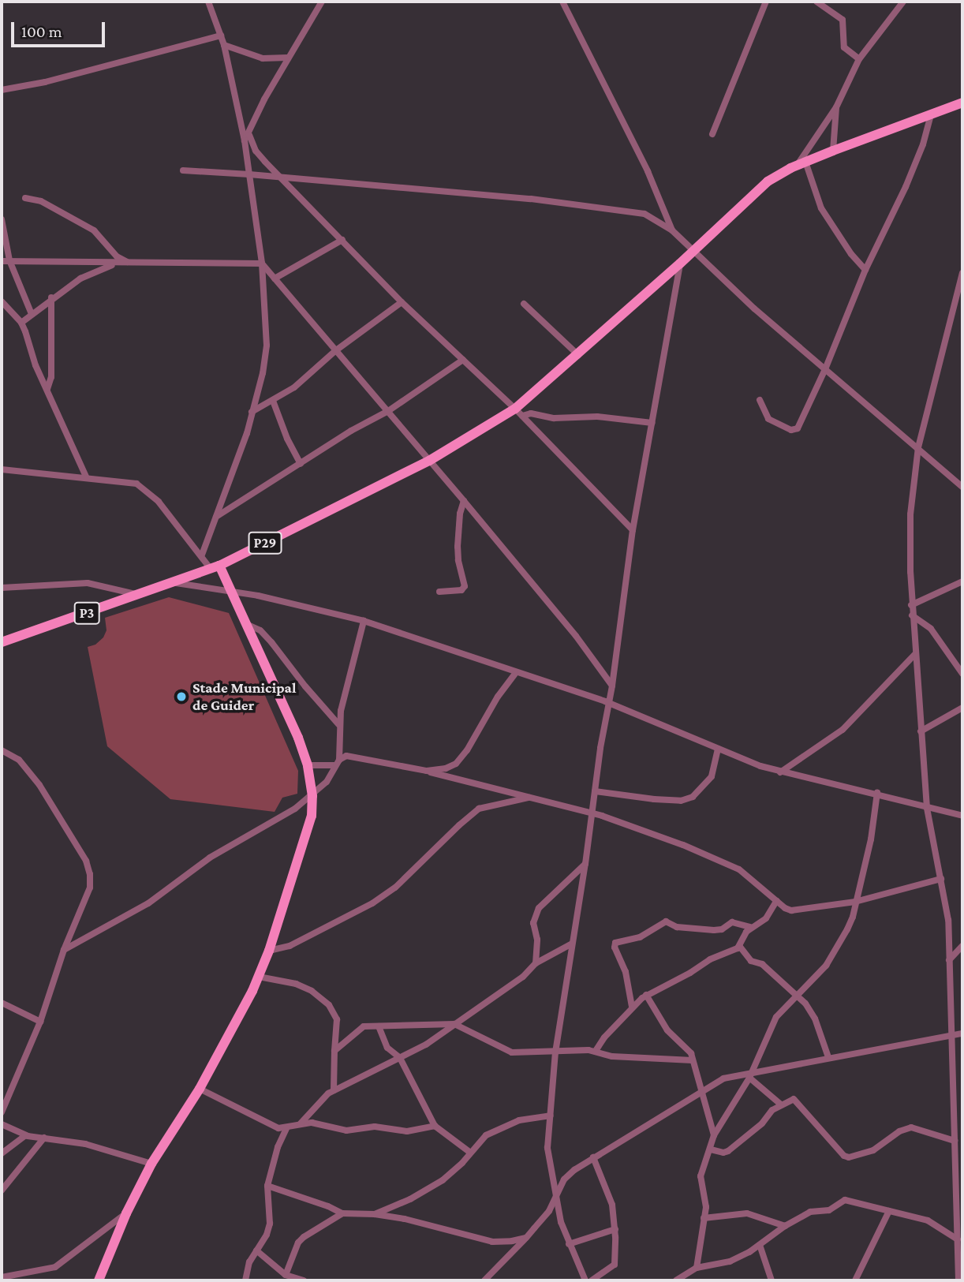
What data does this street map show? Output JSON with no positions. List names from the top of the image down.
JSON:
{
  "streets": {
    "main road": ["P29", "P3"]
  },
  "crossings": [
    ["P29", "P3"]
  ],
  "places": ["Stade Municipal de Guider"],
  "scale_bar": "100 m"
}
